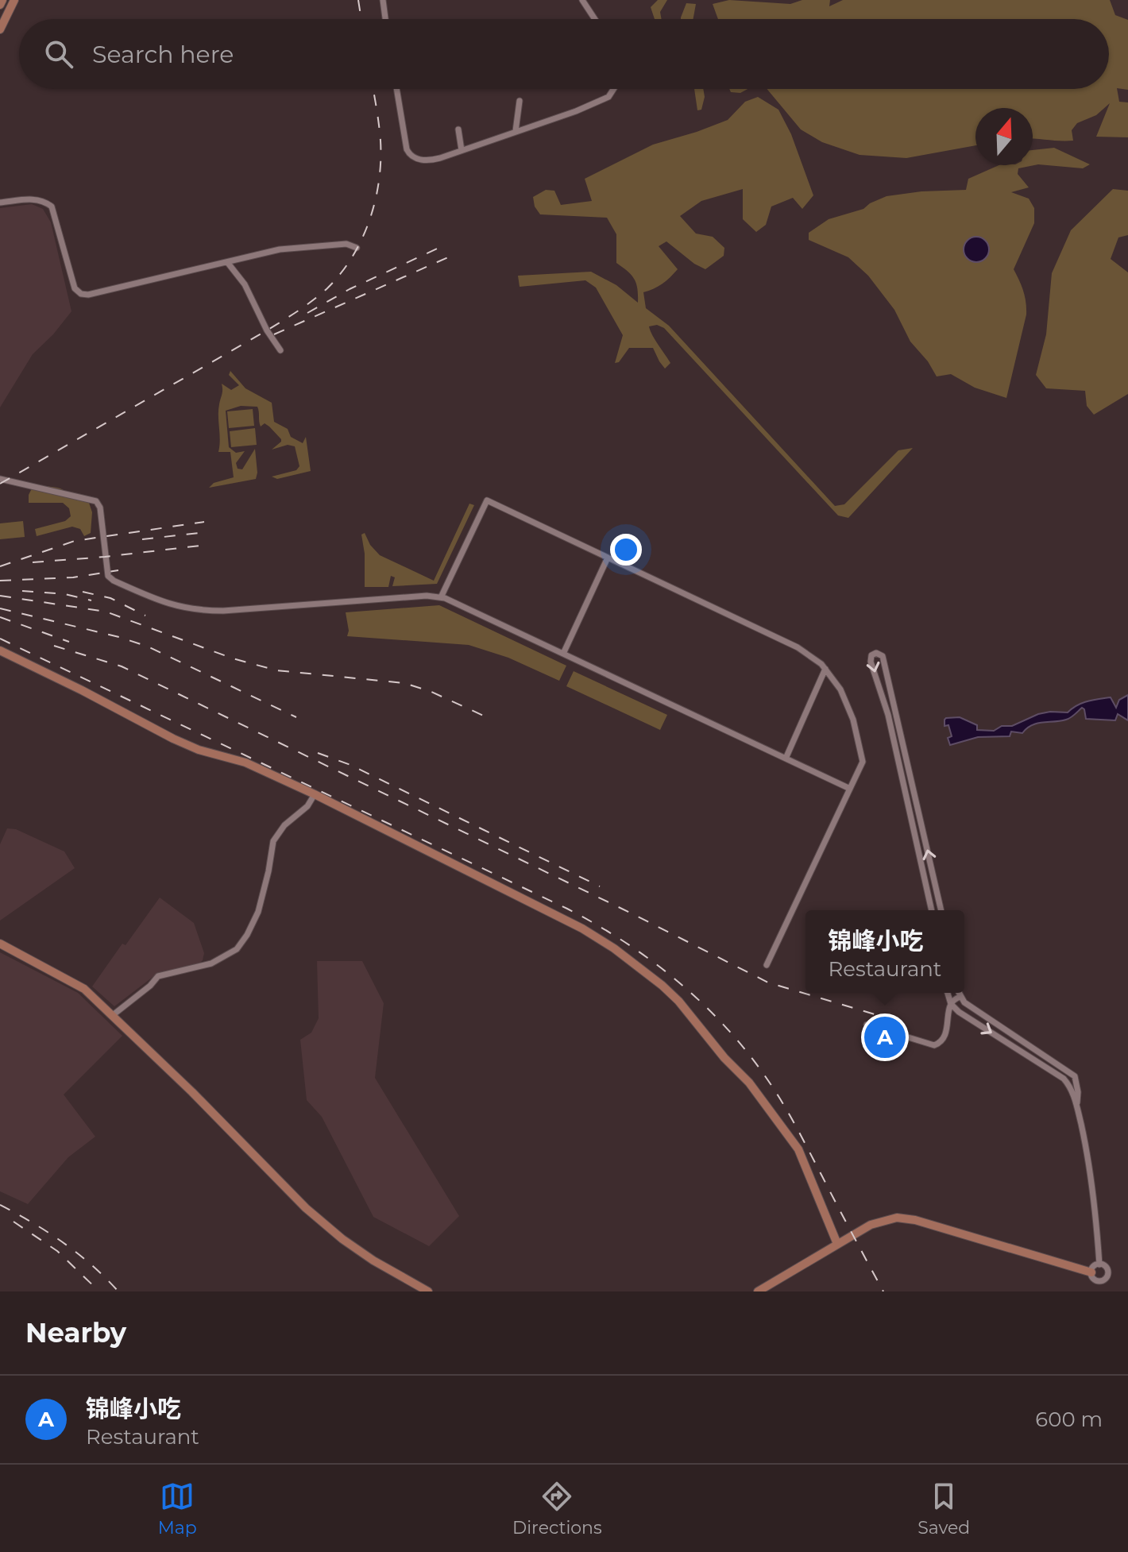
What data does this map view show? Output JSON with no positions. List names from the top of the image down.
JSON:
{
  "north": "top",
  "page": {
    "search": "Search here",
    "popup": ["锦峰小吃", "Restaurant"],
    "pins": "A",
    "heading": "Nearby",
    "list": [
      {
        "mark": "A",
        "name": "锦峰小吃",
        "note": "Restaurant",
        "value": "600 m"
      }
    ],
    "nav": ["Map", "Directions", "Saved"]
  }
}
